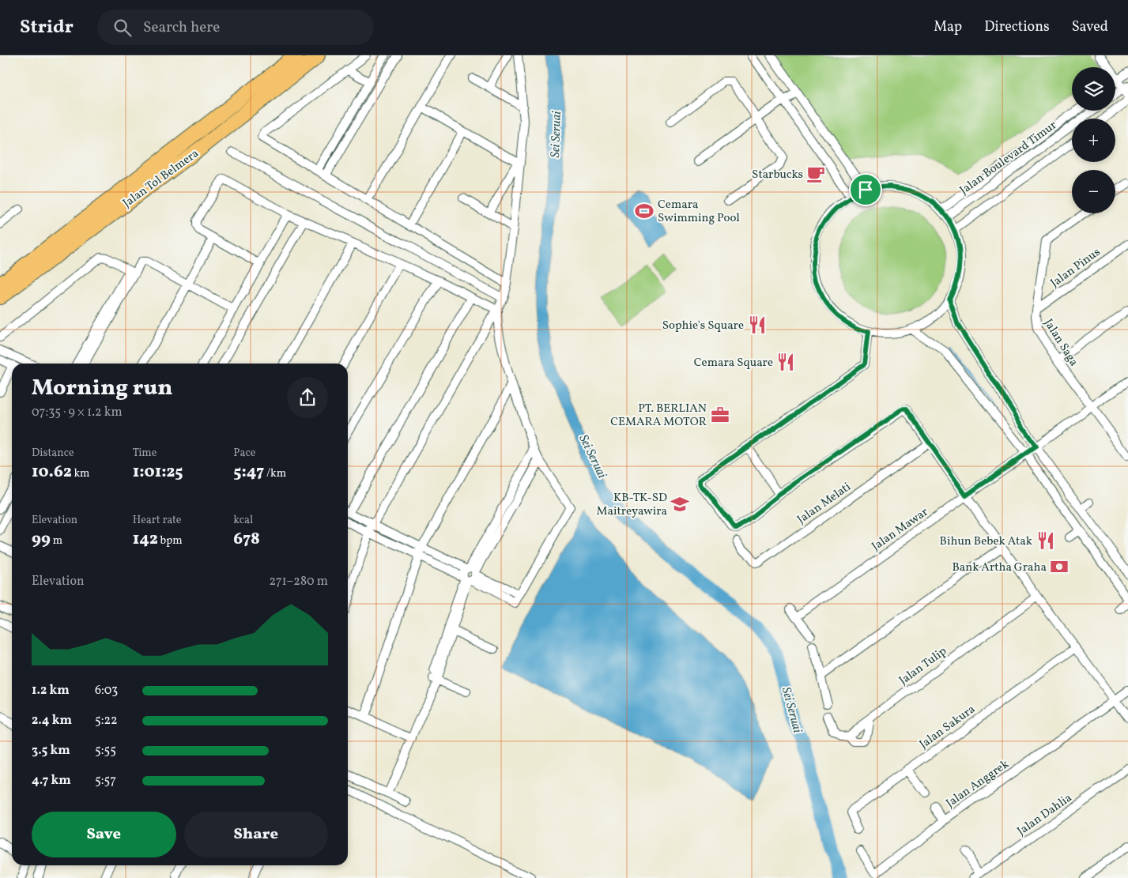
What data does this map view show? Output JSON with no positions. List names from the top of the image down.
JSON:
{
  "streets": {
    "highway": ["Jalan Tol Belmera"],
    "street": [
      "Jalan Boulevard Timur",
      "Jalan Pinus",
      "Jalan Saga",
      "Jalan Melati",
      "Jalan Mawar",
      "Jalan Tulip",
      "Jalan Sakura",
      "Jalan Anggrek",
      "Jalan Dahlia"
    ]
  },
  "crossings": [
    ["Jalan Pinus", "Jalan Saga"],
    ["Jalan Saga", "Jalan Mawar"]
  ],
  "water": ["Sei Seruai"],
  "places": {
    "cafe": ["Starbucks"],
    "sports": ["Cemara Swimming Pool"],
    "restaurant": ["Sophie's Square", "Cemara Square", "Bihun Bebek Atak"],
    "office": ["PT. BERLIAN CEMARA MOTOR"],
    "school or university": ["KB-TK-SD Maitreyawira"],
    "bank": ["Bank Artha Graha"]
  },
  "page": {
    "header": "Stridr",
    "search": "Search here",
    "nav": ["Map", "Directions", "Saved"],
    "map_buttons": ["+", "−"],
    "heading": ["Morning run", "07:35 · 9 × 1.2 km"],
    "stats": [
      ["Distance", "10.62 km"],
      ["Time", "1:01:25"],
      ["Pace", "5:47 /km"],
      ["Elevation", "99 m"],
      ["Heart rate", "142 bpm"],
      ["kcal", "678"]
    ],
    "chart": ["Elevation", "271–280 m"],
    "list": [
      {
        "name": "1.2 km",
        "note": "6:03"
      },
      {
        "name": "2.4 km",
        "note": "5:22"
      },
      {
        "name": "3.5 km",
        "note": "5:55"
      },
      {
        "name": "4.7 km",
        "note": "5:57"
      }
    ],
    "buttons": ["Save", "Share"]
  }
}
